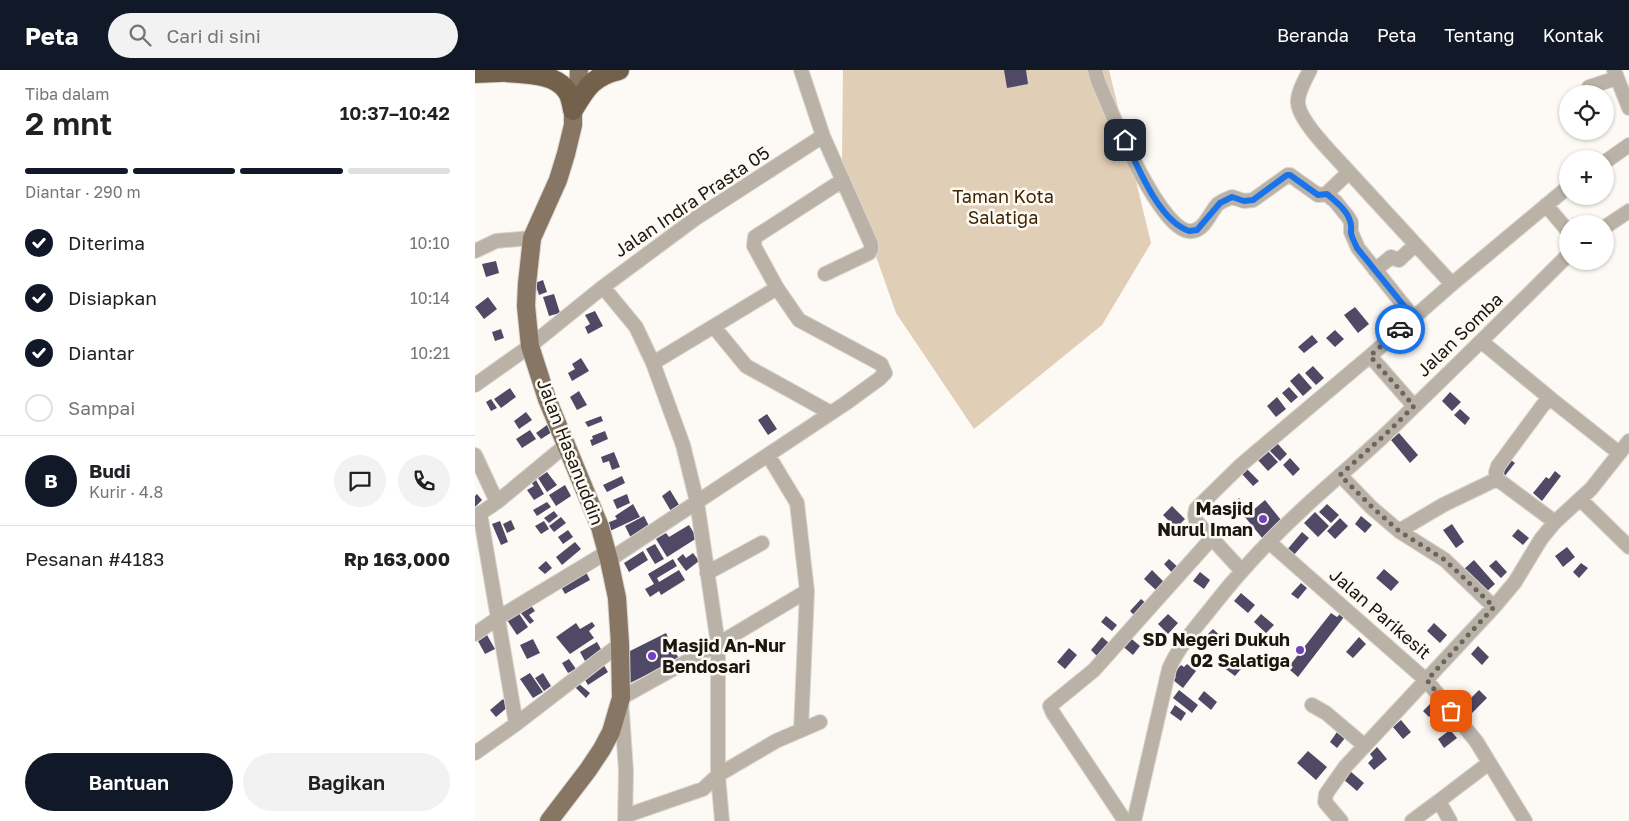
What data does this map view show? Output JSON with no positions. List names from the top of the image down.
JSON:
{
  "streets": {
    "main road": ["Jalan Hasanuddin"],
    "street": ["Jalan Indra Prasta 05", "Jalan Somba", "Jalan Parikesit"]
  },
  "crossings": [
    ["Jalan Indra Prasta 05", "Jalan Hasanuddin"],
    ["Jalan Somba", "Jalan Parikesit"]
  ],
  "parks": ["Taman Kota Salatiga"],
  "places": ["Masjid Nurul Iman", "SD Negeri Dukuh 02 Salatiga", "Masjid An-Nur Bendosari"],
  "page": {
    "header": "Peta",
    "search": "Cari di sini",
    "nav": [
      "Beranda",
      "Peta",
      "Tentang",
      "Kontak"
    ],
    "heading": ["2 mnt", "Tiba dalam", "10:37–10:42"],
    "panel": [
      "Budi",
      "Kurir · 4.8",
      "Pesanan #4183",
      "Rp 163,000"
    ],
    "map_buttons": ["+", "−"],
    "bar": "Diantar · 290 m",
    "list": [
      ["Diterima", "10:10"],
      ["Disiapkan", "10:14"],
      ["Diantar", "10:21"],
      "Sampai"
    ],
    "round": "B",
    "buttons": ["Bantuan", "Bagikan"]
  }
}
